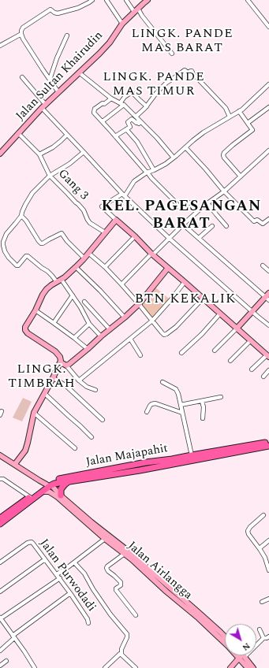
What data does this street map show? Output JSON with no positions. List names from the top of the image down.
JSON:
{
  "streets": {
    "main road": ["Jalan Majapahit"],
    "street": [
      "Jalan Sultan Khairudin",
      "Gang 3",
      "Jalan Airlangga",
      "Jalan Purwodadi"
    ]
  },
  "crossings": [
    ["Jalan Sultan Khairudin", "Gang 3"]
  ],
  "districts": [
    "LINGK. PANDE MAS BARAT",
    "LINGK. PANDE MAS TIMUR",
    "KEL. PAGESANGAN BARAT",
    "BTN KEKALIK",
    "LINGK. TIMBRAH"
  ],
  "north": "bottom right"
}
